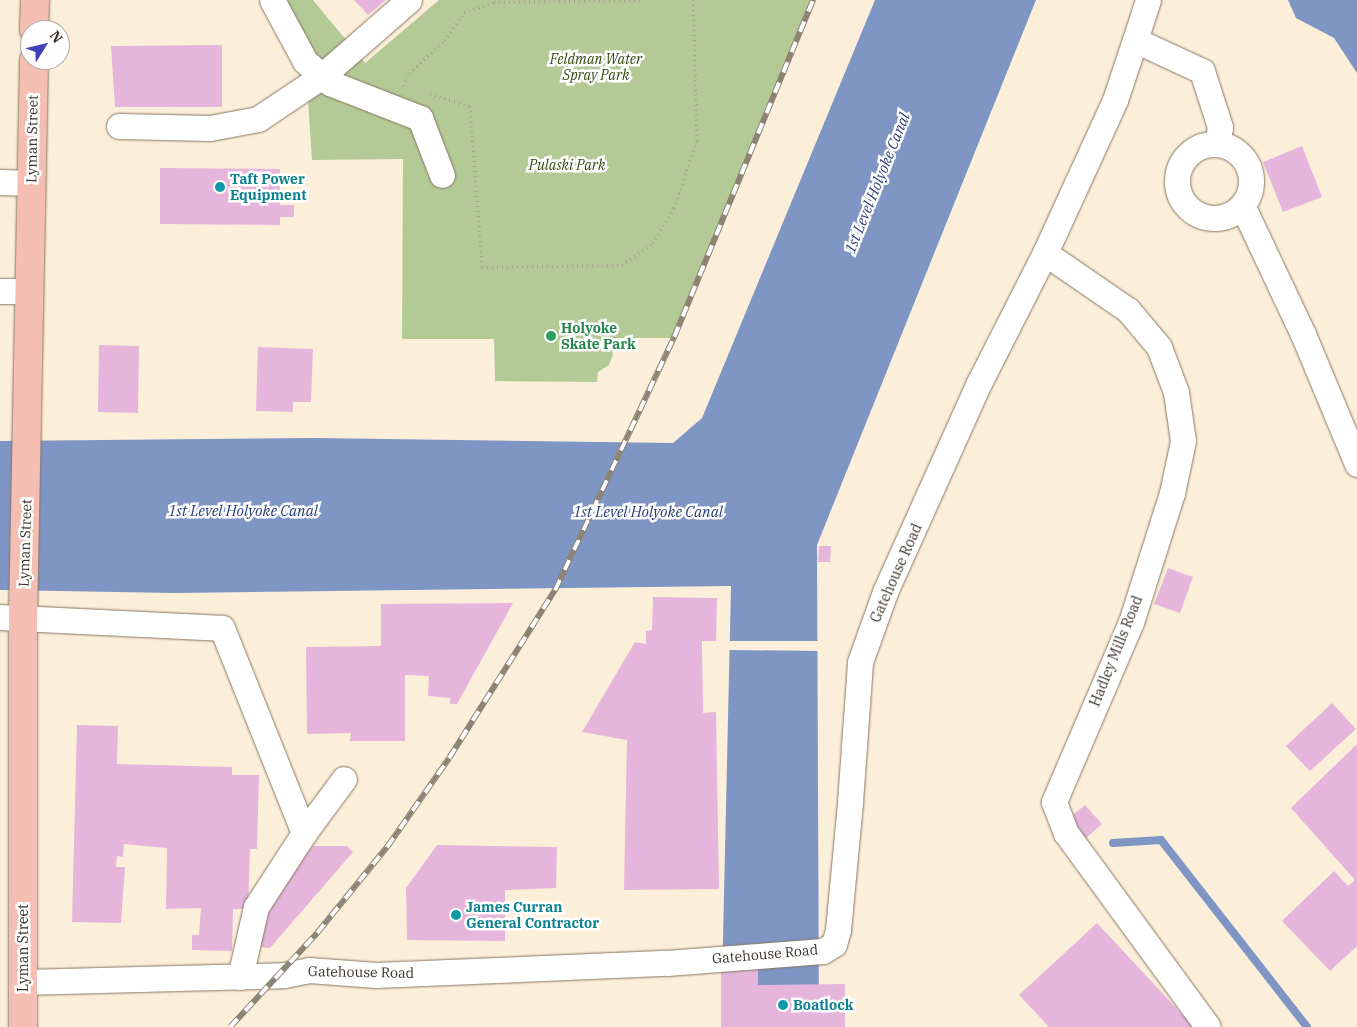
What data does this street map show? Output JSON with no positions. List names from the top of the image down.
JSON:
{
  "streets": {
    "main road": ["Lyman Street"],
    "street": ["Gatehouse Road", "Hadley Mills Road"]
  },
  "crossings": [
    ["Lyman Street", "Gatehouse Road"],
    ["Gatehouse Road", "Hadley Mills Road"]
  ],
  "water": ["1st Level Holyoke Canal"],
  "parks": ["Feldman Water Spray Park", "Pulaski Park"],
  "places": [
    "Taft Power Equipment",
    "Holyoke Skate Park",
    "James Curran General Contractor",
    "Boatlock"
  ],
  "north": "top right"
}
